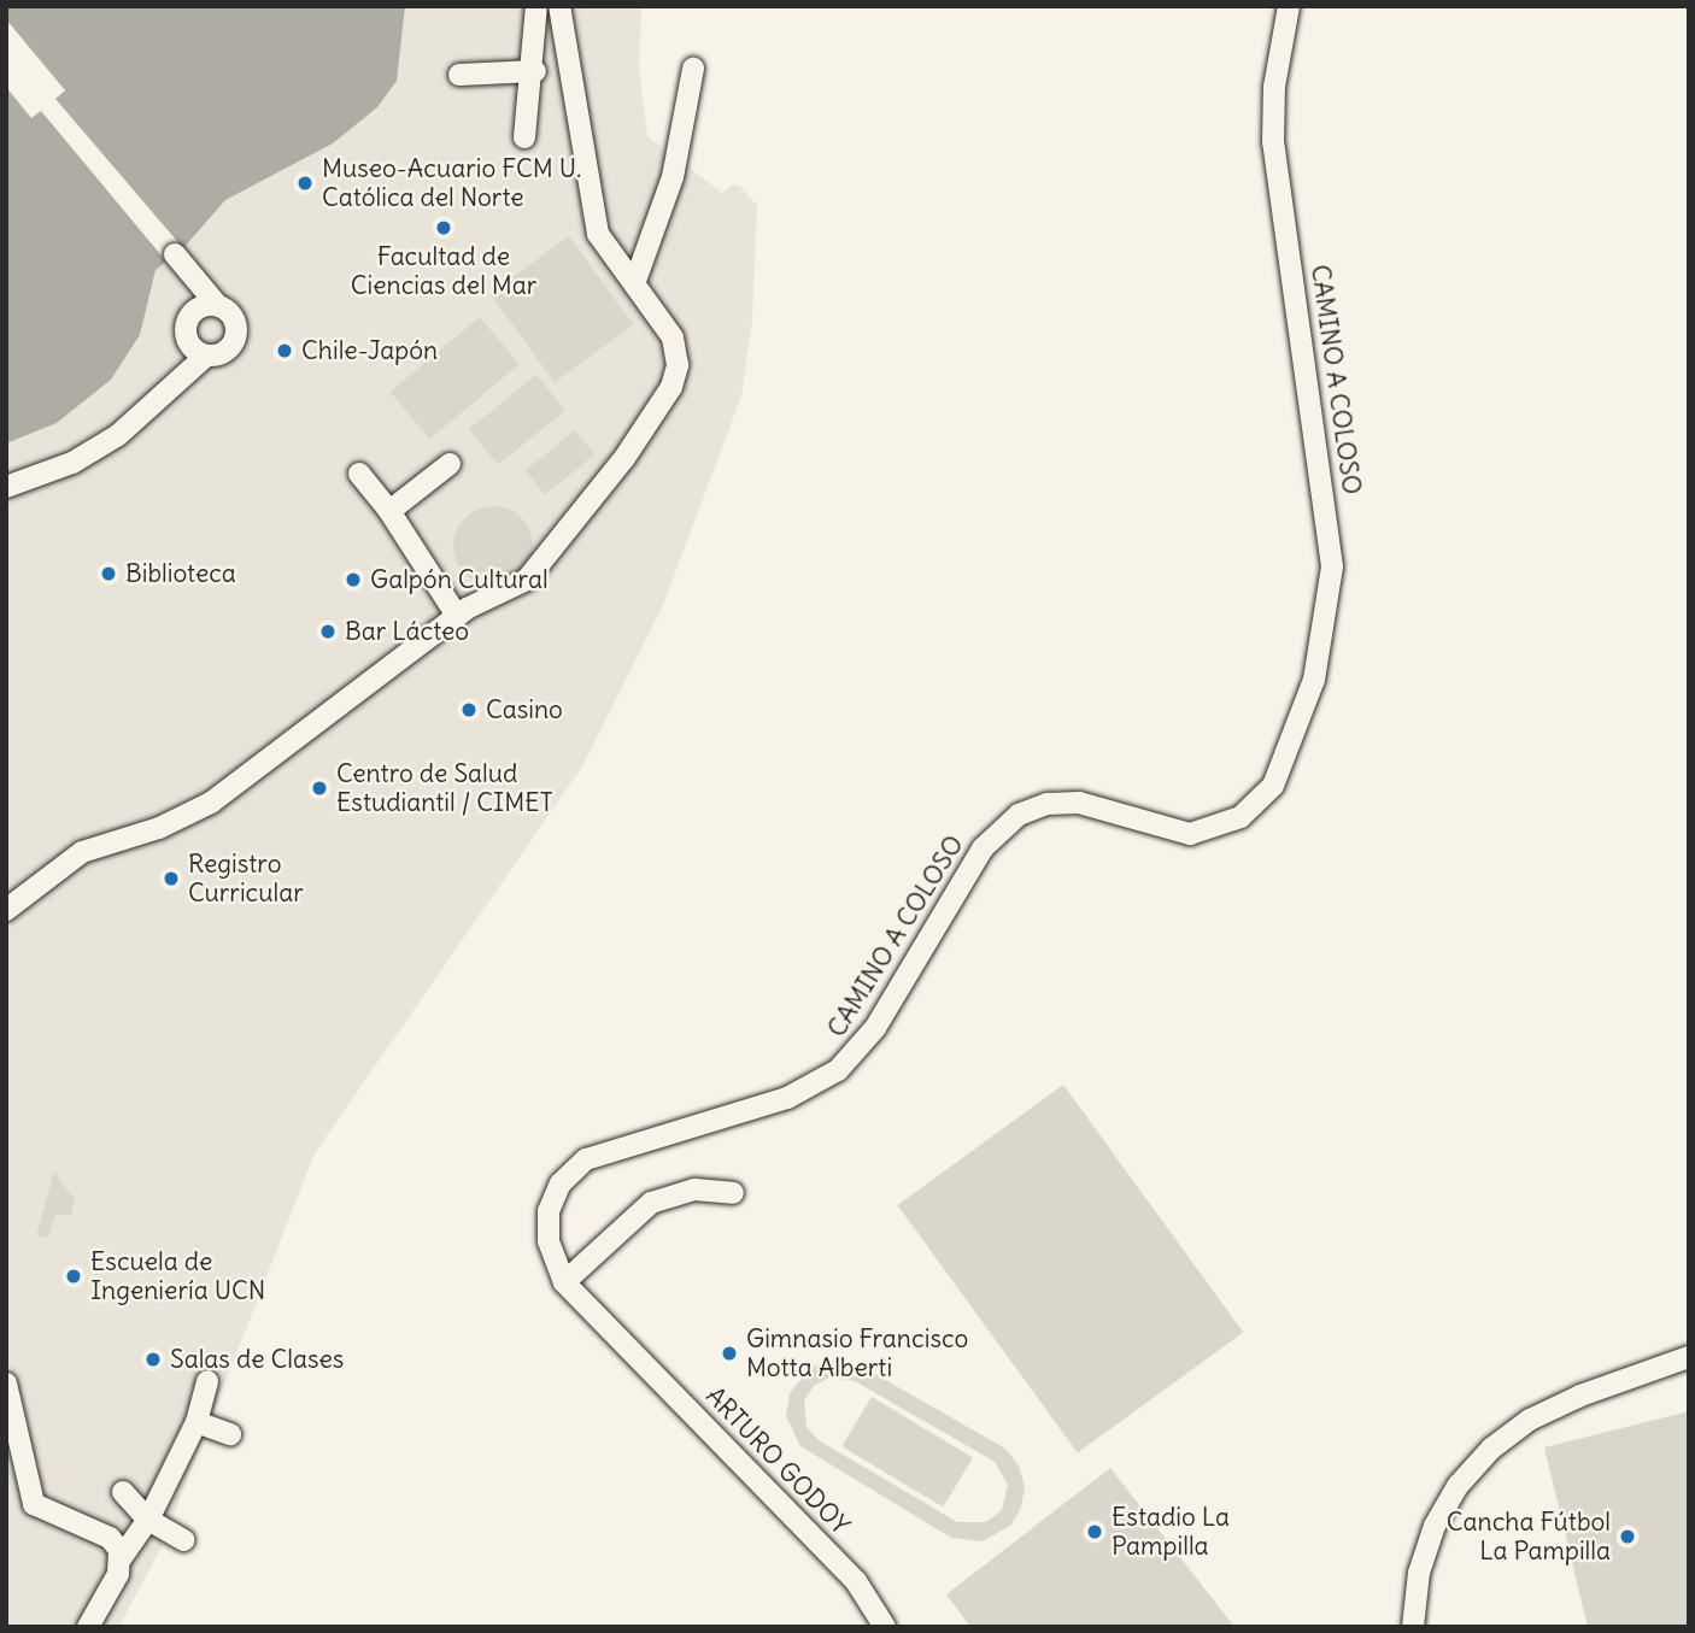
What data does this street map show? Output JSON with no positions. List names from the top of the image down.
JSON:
{
  "streets": {
    "street": ["CAMINO A COLOSO", "ARTURO GODOY"]
  },
  "crossings": [
    ["CAMINO A COLOSO", "ARTURO GODOY"]
  ],
  "places": [
    "Museo-Acuario FCM U. Católica del Norte",
    "Facultad de Ciencias del Mar",
    "Chile-Japón",
    "Biblioteca",
    "Galpón Cultural",
    "Bar Lácteo",
    "Casino",
    "Centro de Salud Estudiantil / CIMET",
    "Registro Curricular",
    "Escuela de Ingeniería UCN",
    "Gimnasio Francisco Motta Alberti",
    "Salas de Clases",
    "Estadio La Pampilla",
    "Cancha Fútbol La Pampilla"
  ]
}
